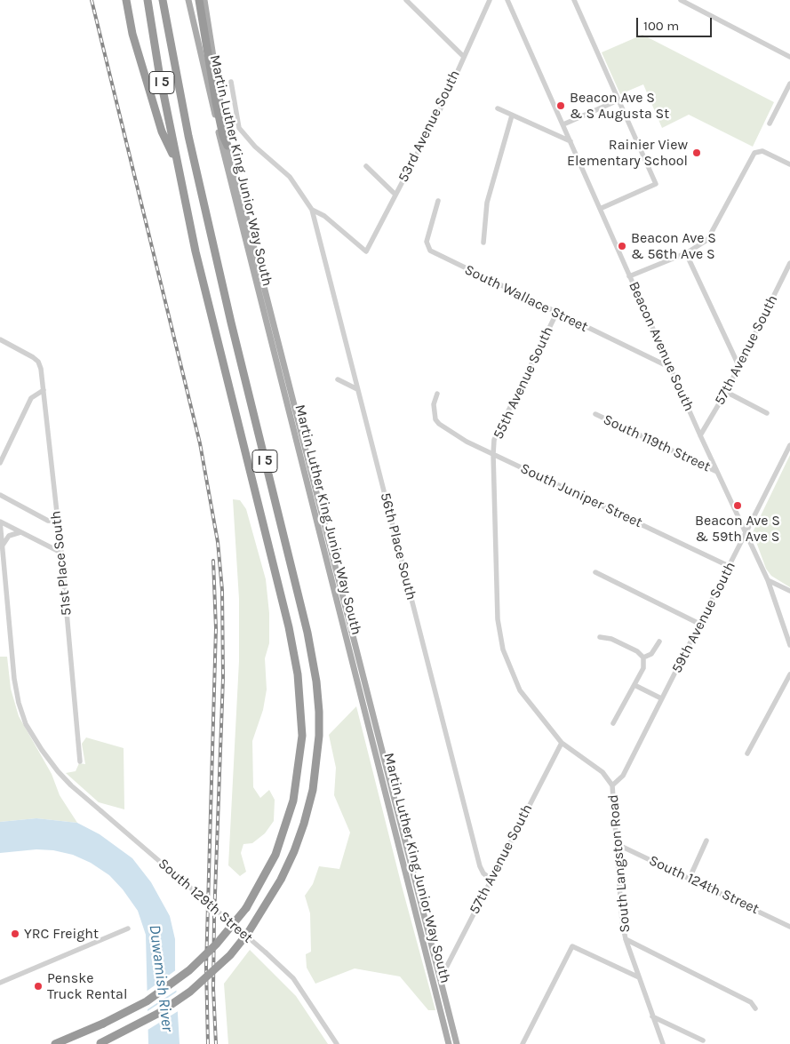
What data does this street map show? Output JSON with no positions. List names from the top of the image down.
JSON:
{
  "streets": {
    "highway": ["I 5"],
    "main road": ["Martin Luther King Junior Way South"],
    "street": [
      "53rd Avenue South",
      "South Wallace Street",
      "Beacon Avenue South",
      "57th Avenue South",
      "55th Avenue South",
      "South 119th Street",
      "South Juniper Street",
      "56th Place South",
      "51st Place South",
      "59th Avenue South",
      "South Langston Road",
      "South 124th Street",
      "South 129th Street"
    ]
  },
  "crossings": [
    ["53rd Avenue South", "56th Place South"],
    ["Martin Luther King Junior Way South", "57th Avenue South"],
    ["South Wallace Street", "Beacon Avenue South"],
    ["South Wallace Street", "55th Avenue South"],
    ["Beacon Avenue South", "57th Avenue South"],
    ["Beacon Avenue South", "South 119th Street"],
    ["Beacon Avenue South", "59th Avenue South"],
    ["57th Avenue South", "56th Place South"],
    ["57th Avenue South", "South Langston Road"],
    ["55th Avenue South", "South Juniper Street"],
    ["55th Avenue South", "South Langston Road"],
    ["South Juniper Street", "59th Avenue South"],
    ["South Juniper Street", "South Langston Road"],
    ["59th Avenue South", "South Langston Road"],
    ["South Langston Road", "South 124th Street"]
  ],
  "water": ["Duwamish River"],
  "places": [
    "Beacon Ave S & S Augusta St",
    "Rainier View Elementary School",
    "Beacon Ave S & 56th Ave S",
    "Beacon Ave S & 59th Ave S",
    "YRC Freight",
    "Penske Truck Rental"
  ],
  "scale_bar": "100 m"
}
